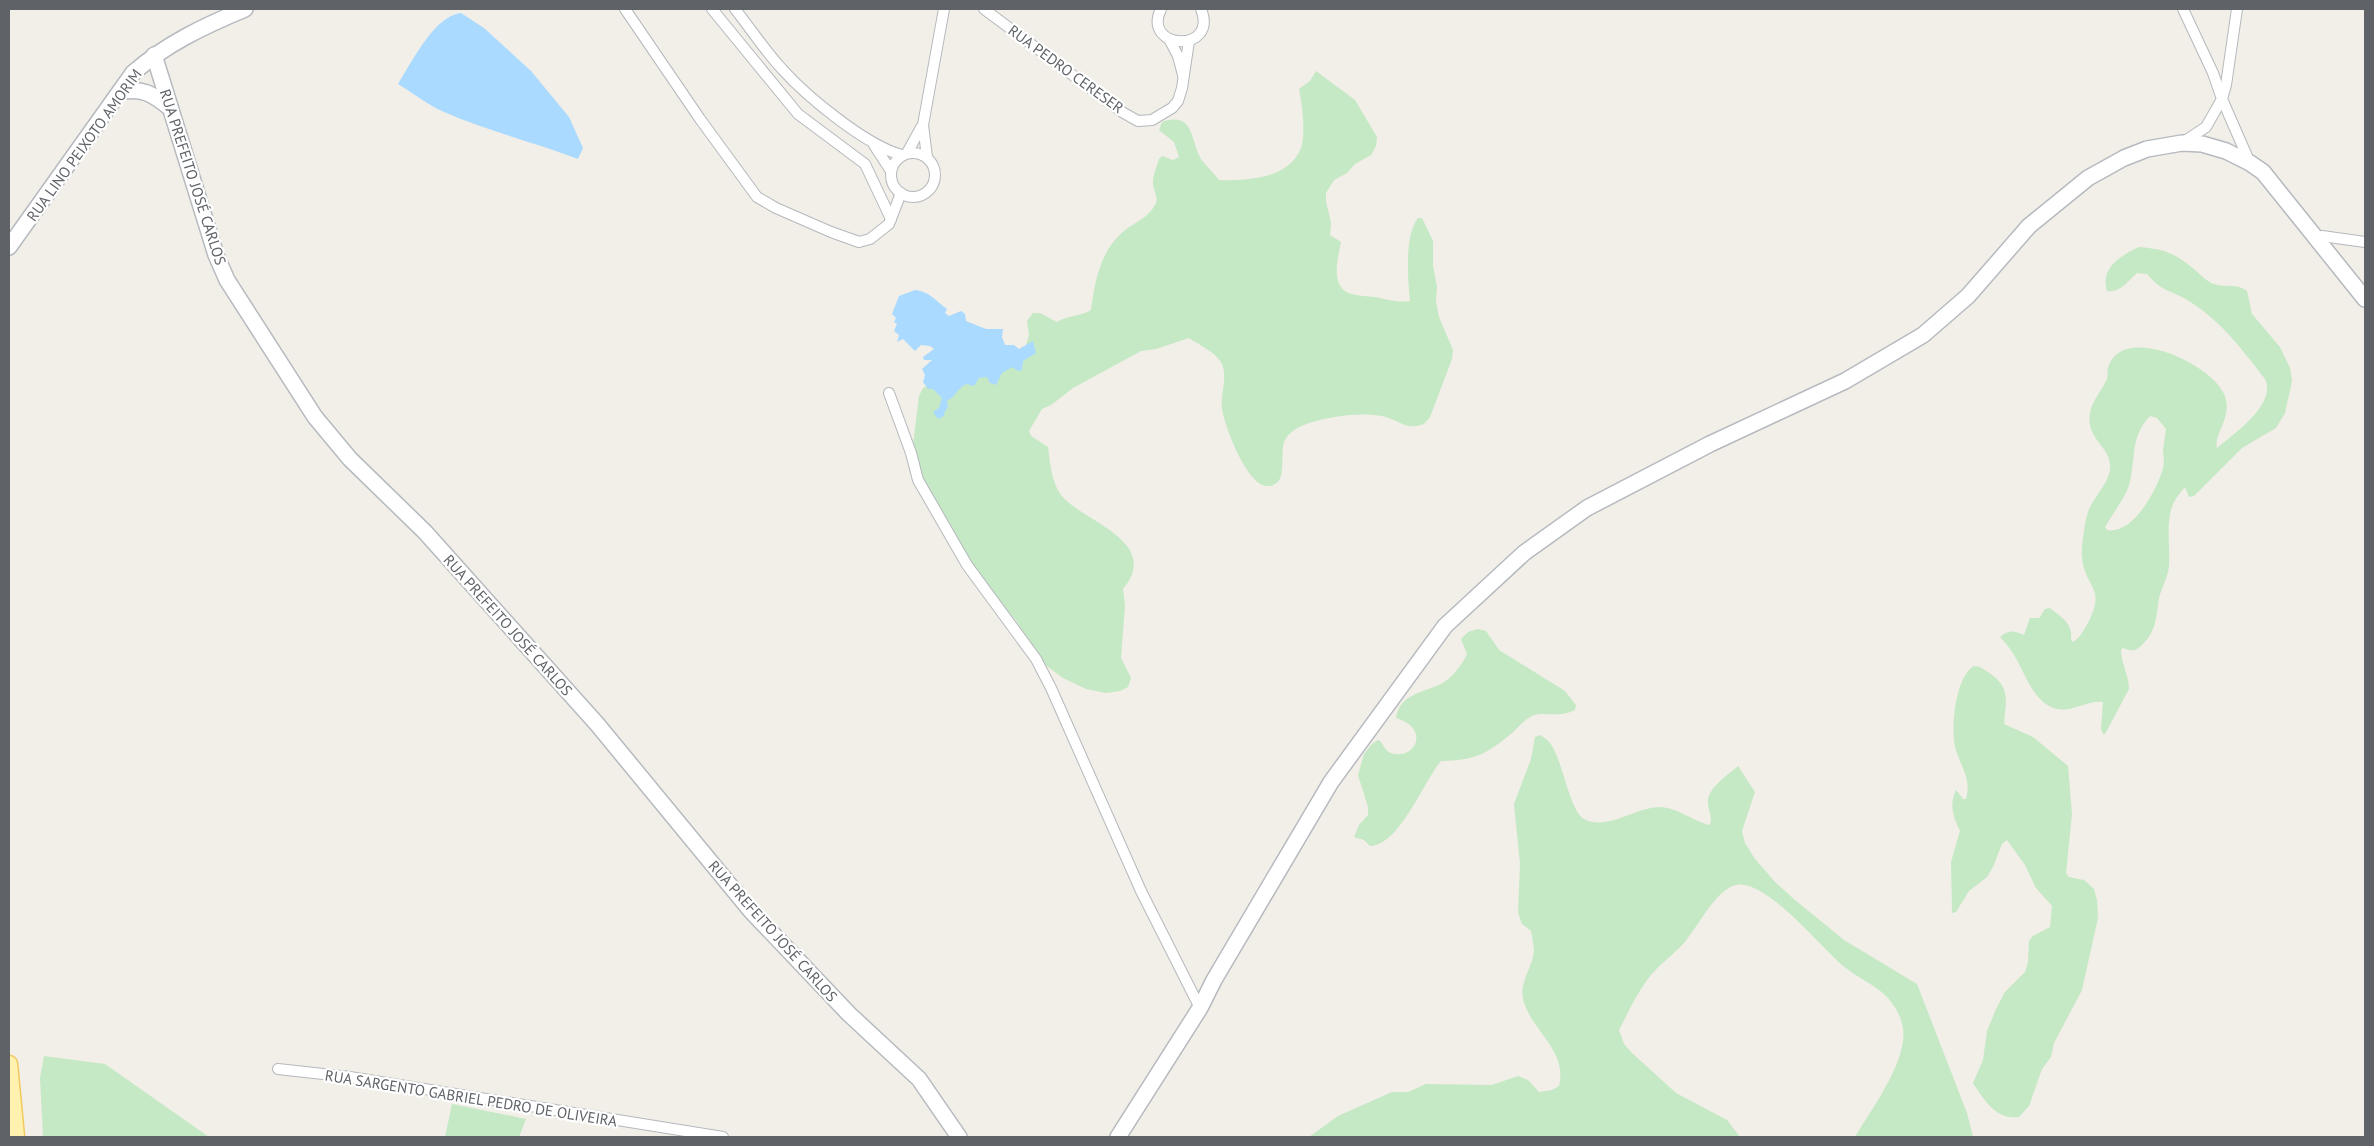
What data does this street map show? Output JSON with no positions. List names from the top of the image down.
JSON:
{
  "streets": {
    "street": [
      "RUA PEDRO CERESER",
      "RUA LINO PEIXOTO AMORIM",
      "RUA PREFEITO JOSÉ CARLOS",
      "RUA SARGENTO GABRIEL PEDRO DE OLIVEIRA"
    ]
  },
  "crossings": [
    ["RUA LINO PEIXOTO AMORIM", "RUA PREFEITO JOSÉ CARLOS"]
  ]
}
